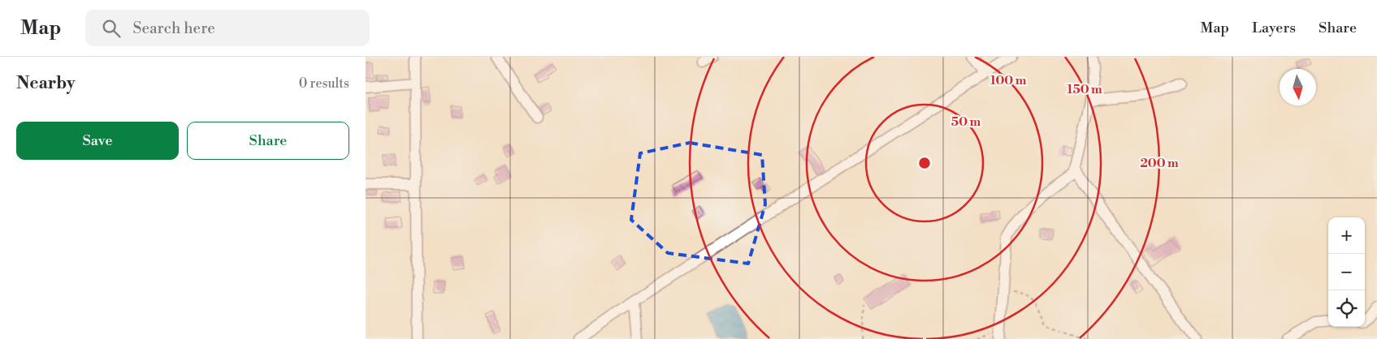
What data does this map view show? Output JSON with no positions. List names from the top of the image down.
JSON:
{
  "north": "bottom",
  "page": {
    "header": "Map",
    "search": "Search here",
    "nav": ["Map", "Layers", "Share"],
    "heading": ["Nearby", "0 results"],
    "buttons": ["Save", "Share"],
    "map_buttons": ["+", "−"]
  },
  "rings": [
    "100 m",
    "150 m",
    "50 m",
    "200 m"
  ]
}
